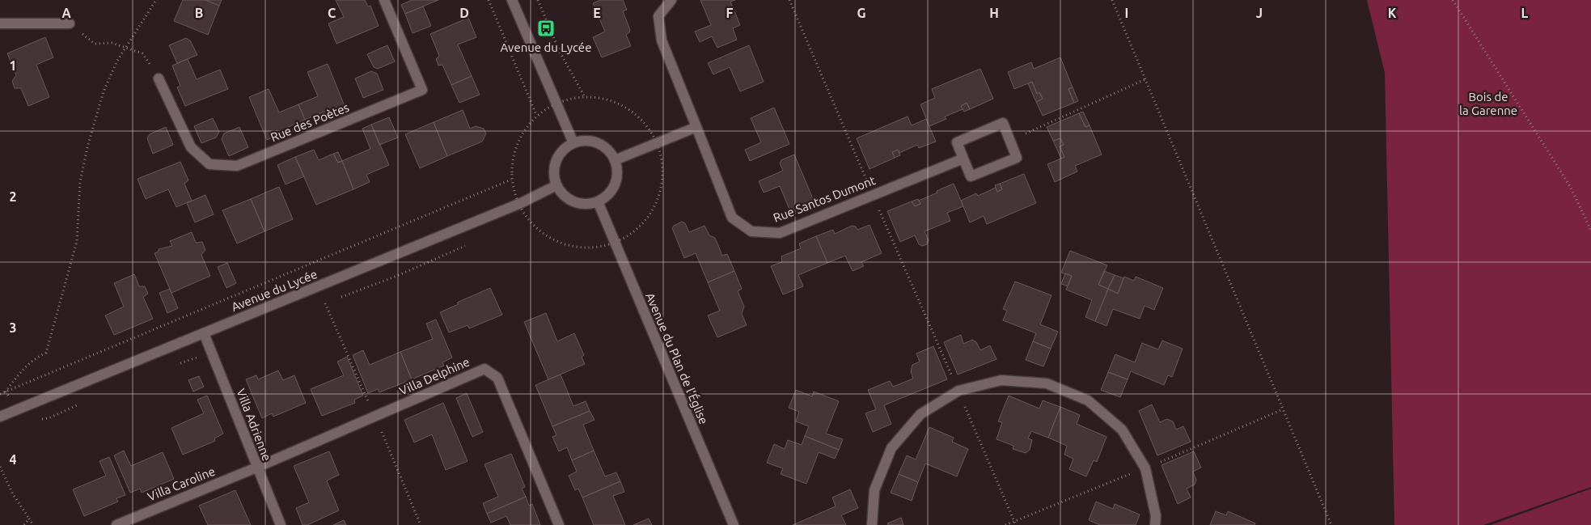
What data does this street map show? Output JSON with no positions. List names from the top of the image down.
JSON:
{
  "streets": {
    "street": [
      "Rue des Poètes",
      "Rue Santos Dumont",
      "Avenue du Lycée",
      "Avenue du Plan de l'Église",
      "Villa Delphine",
      "Villa Adrienne",
      "Villa Caroline"
    ]
  },
  "crossings": [
    ["Avenue du Lycée", "Avenue du Plan de l'Église"],
    ["Avenue du Lycée", "Villa Adrienne"],
    ["Villa Delphine", "Villa Adrienne"],
    ["Villa Delphine", "Villa Caroline"],
    ["Villa Adrienne", "Villa Caroline"]
  ],
  "parks": ["Bois de la Garenne"],
  "places": {
    "bus stop": ["Avenue du Lycée"]
  },
  "grid": {
    "columns": [
      "A",
      "B",
      "C",
      "D",
      "E",
      "F",
      "G",
      "H",
      "I",
      "J",
      "K",
      "L"
    ],
    "rows": [
      "1",
      "2",
      "3",
      "4"
    ]
  }
}
